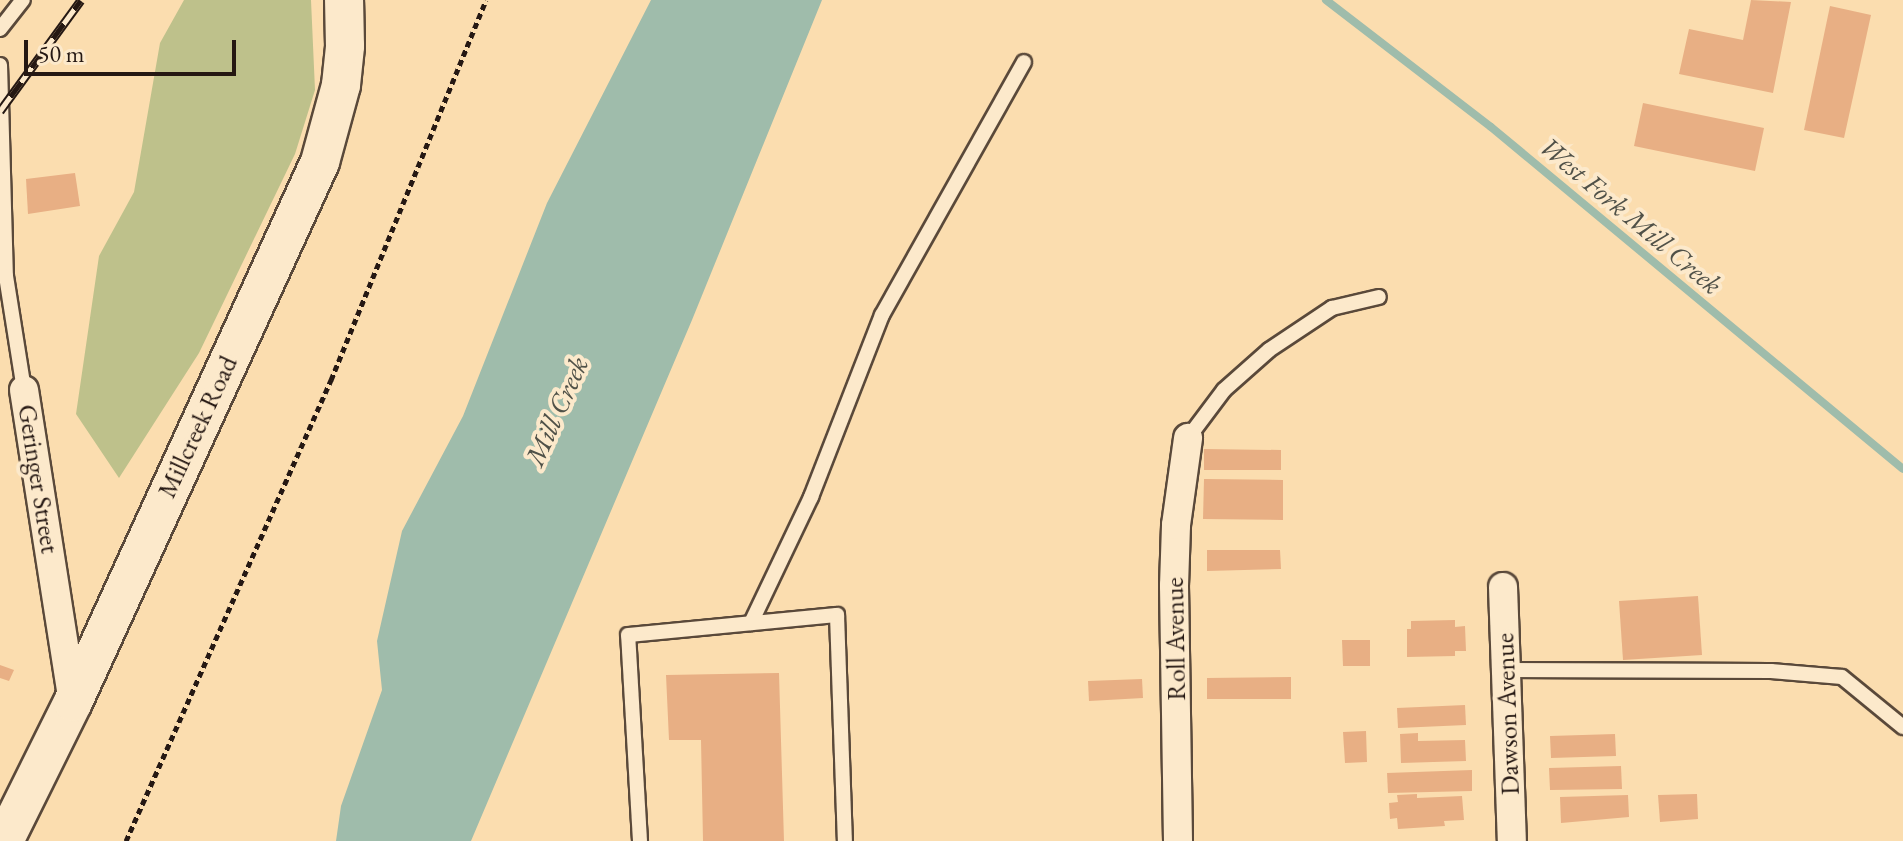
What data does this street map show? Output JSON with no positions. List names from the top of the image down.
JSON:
{
  "streets": {
    "street": [
      "Millcreek Road",
      "Geringer Street",
      "Roll Avenue",
      "Dawson Avenue"
    ]
  },
  "crossings": [
    ["Millcreek Road", "Geringer Street"]
  ],
  "water": ["West Fork Mill Creek", "Mill Creek"],
  "scale_bar": "50 m"
}
